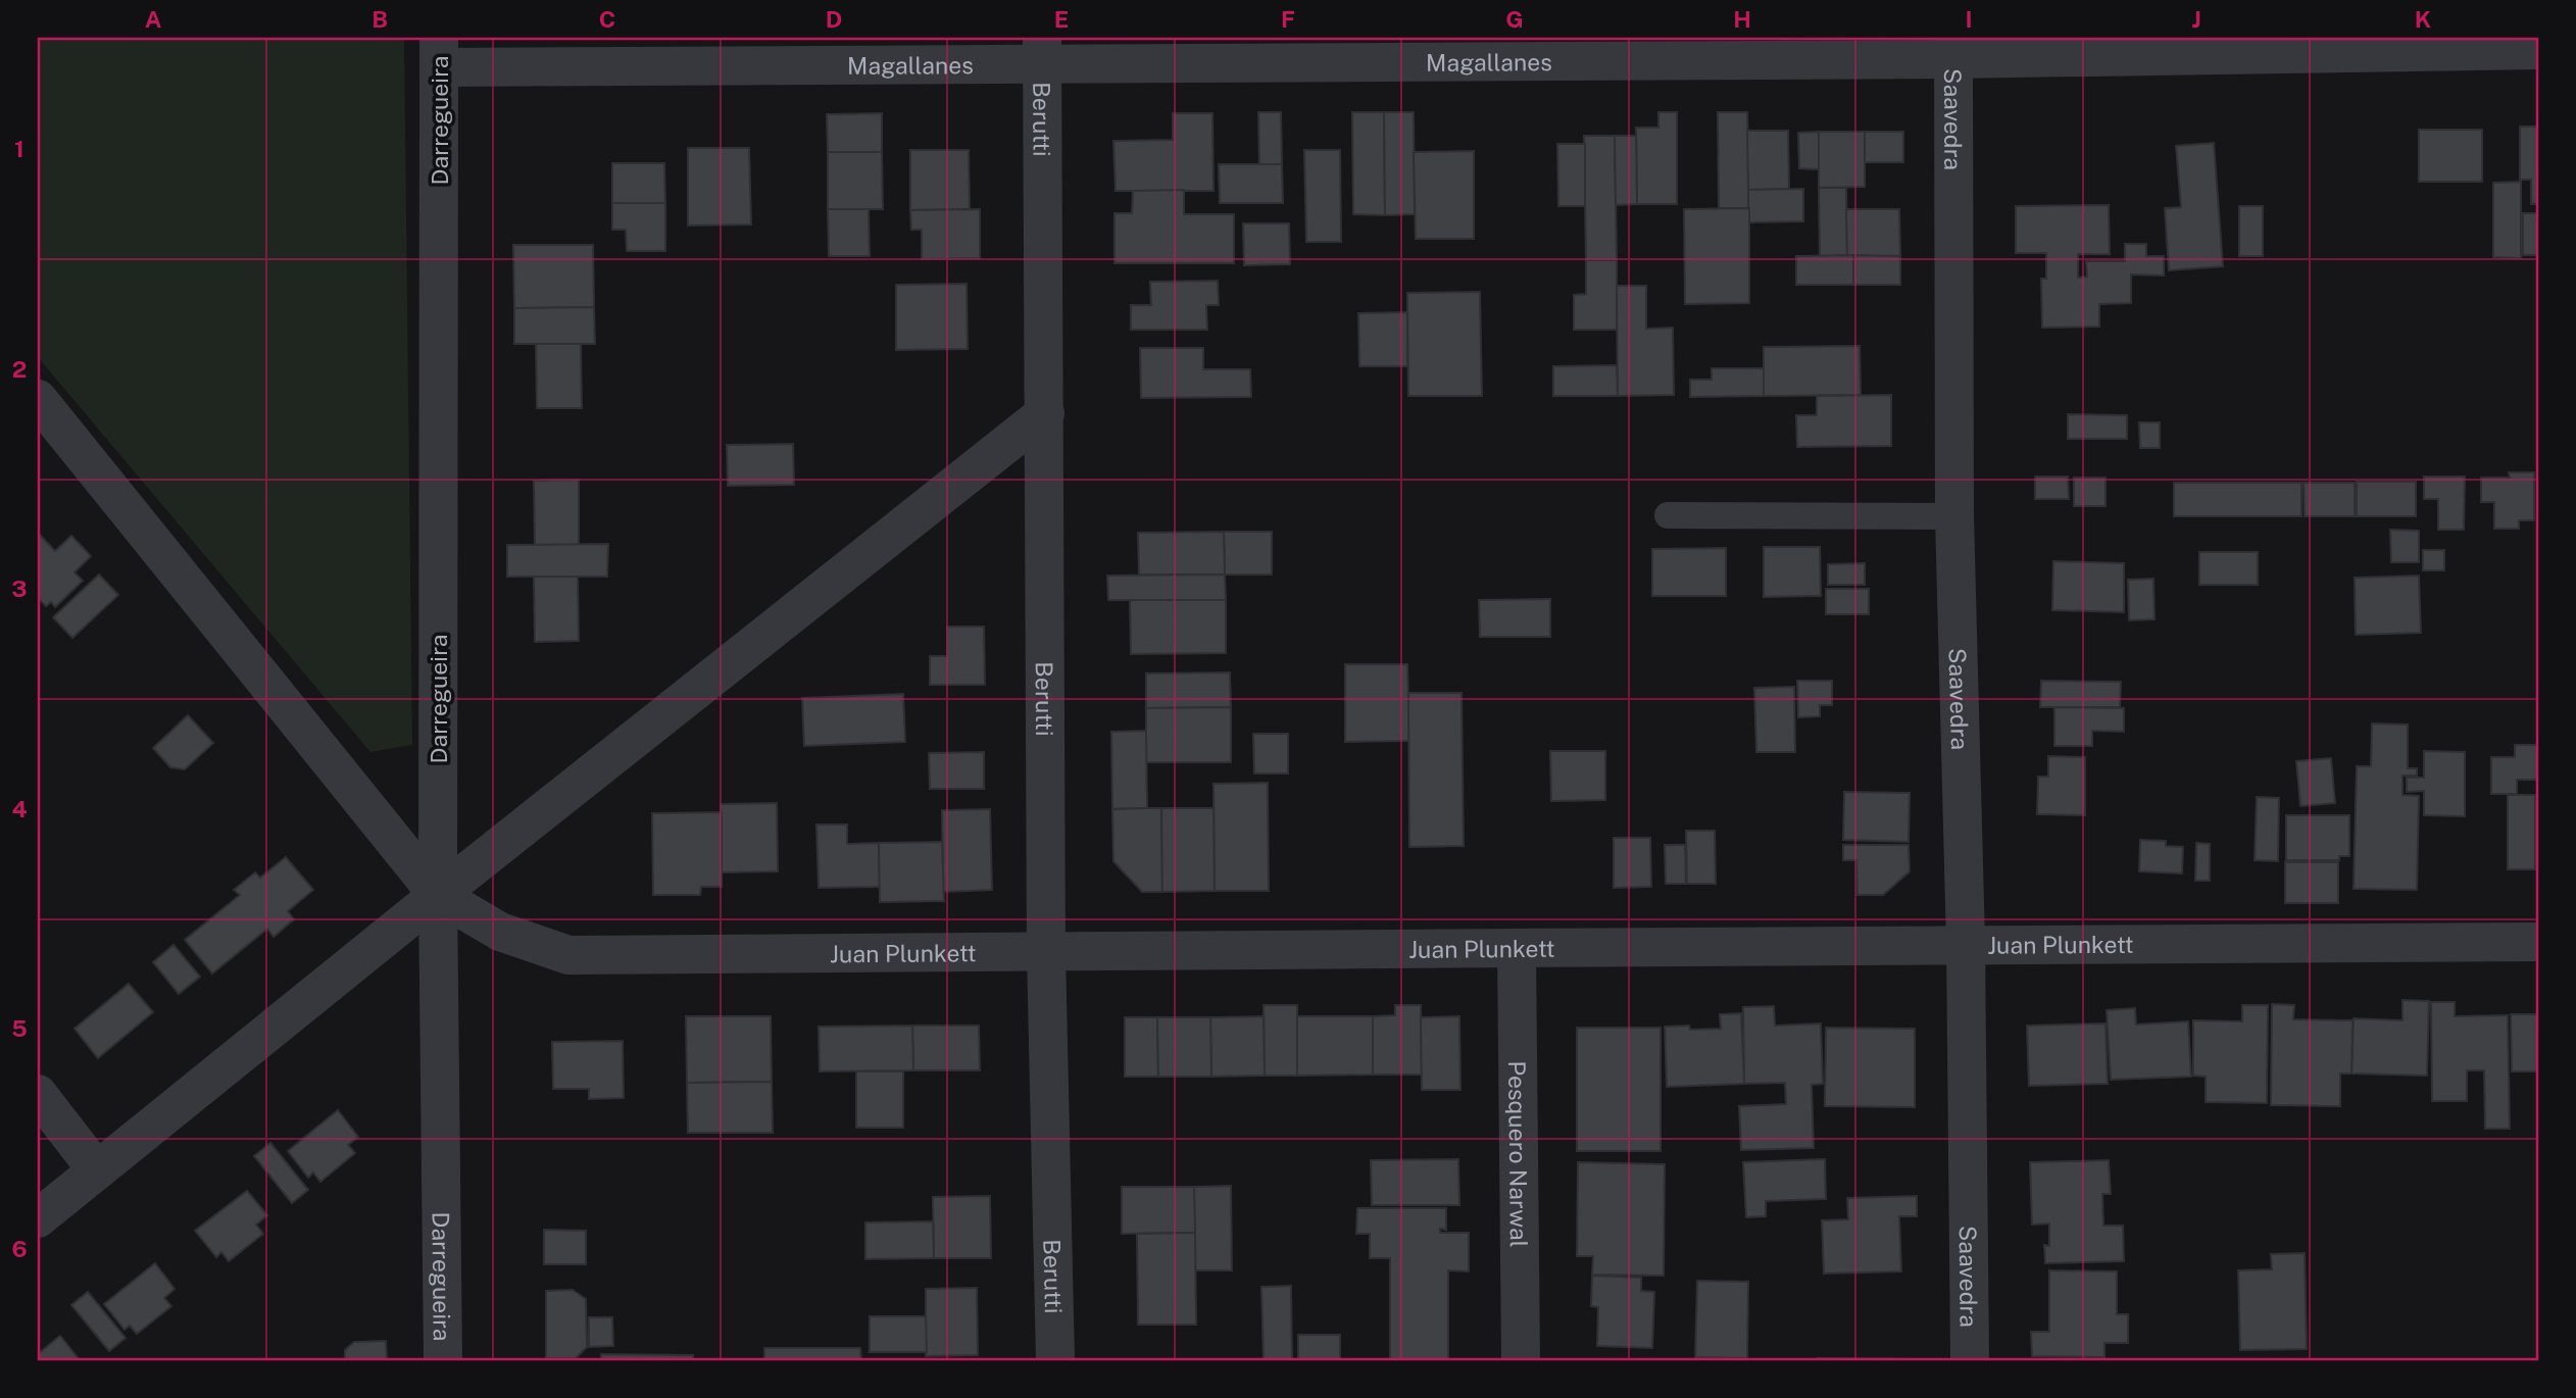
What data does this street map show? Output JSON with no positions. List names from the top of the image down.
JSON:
{
  "streets": {
    "street": [
      "Magallanes",
      "Darregueira",
      "Berutti",
      "Saavedra",
      "Juan Plunkett",
      "Pesquero Narwal"
    ]
  },
  "crossings": [
    ["Magallanes", "Darregueira"],
    ["Magallanes", "Berutti"],
    ["Magallanes", "Saavedra"],
    ["Darregueira", "Juan Plunkett"],
    ["Berutti", "Juan Plunkett"],
    ["Saavedra", "Juan Plunkett"],
    ["Juan Plunkett", "Pesquero Narwal"]
  ],
  "grid": {
    "columns": [
      "A",
      "B",
      "C",
      "D",
      "E",
      "F",
      "G",
      "H",
      "I",
      "J",
      "K"
    ],
    "rows": [
      "1",
      "2",
      "3",
      "4",
      "5",
      "6"
    ]
  }
}
